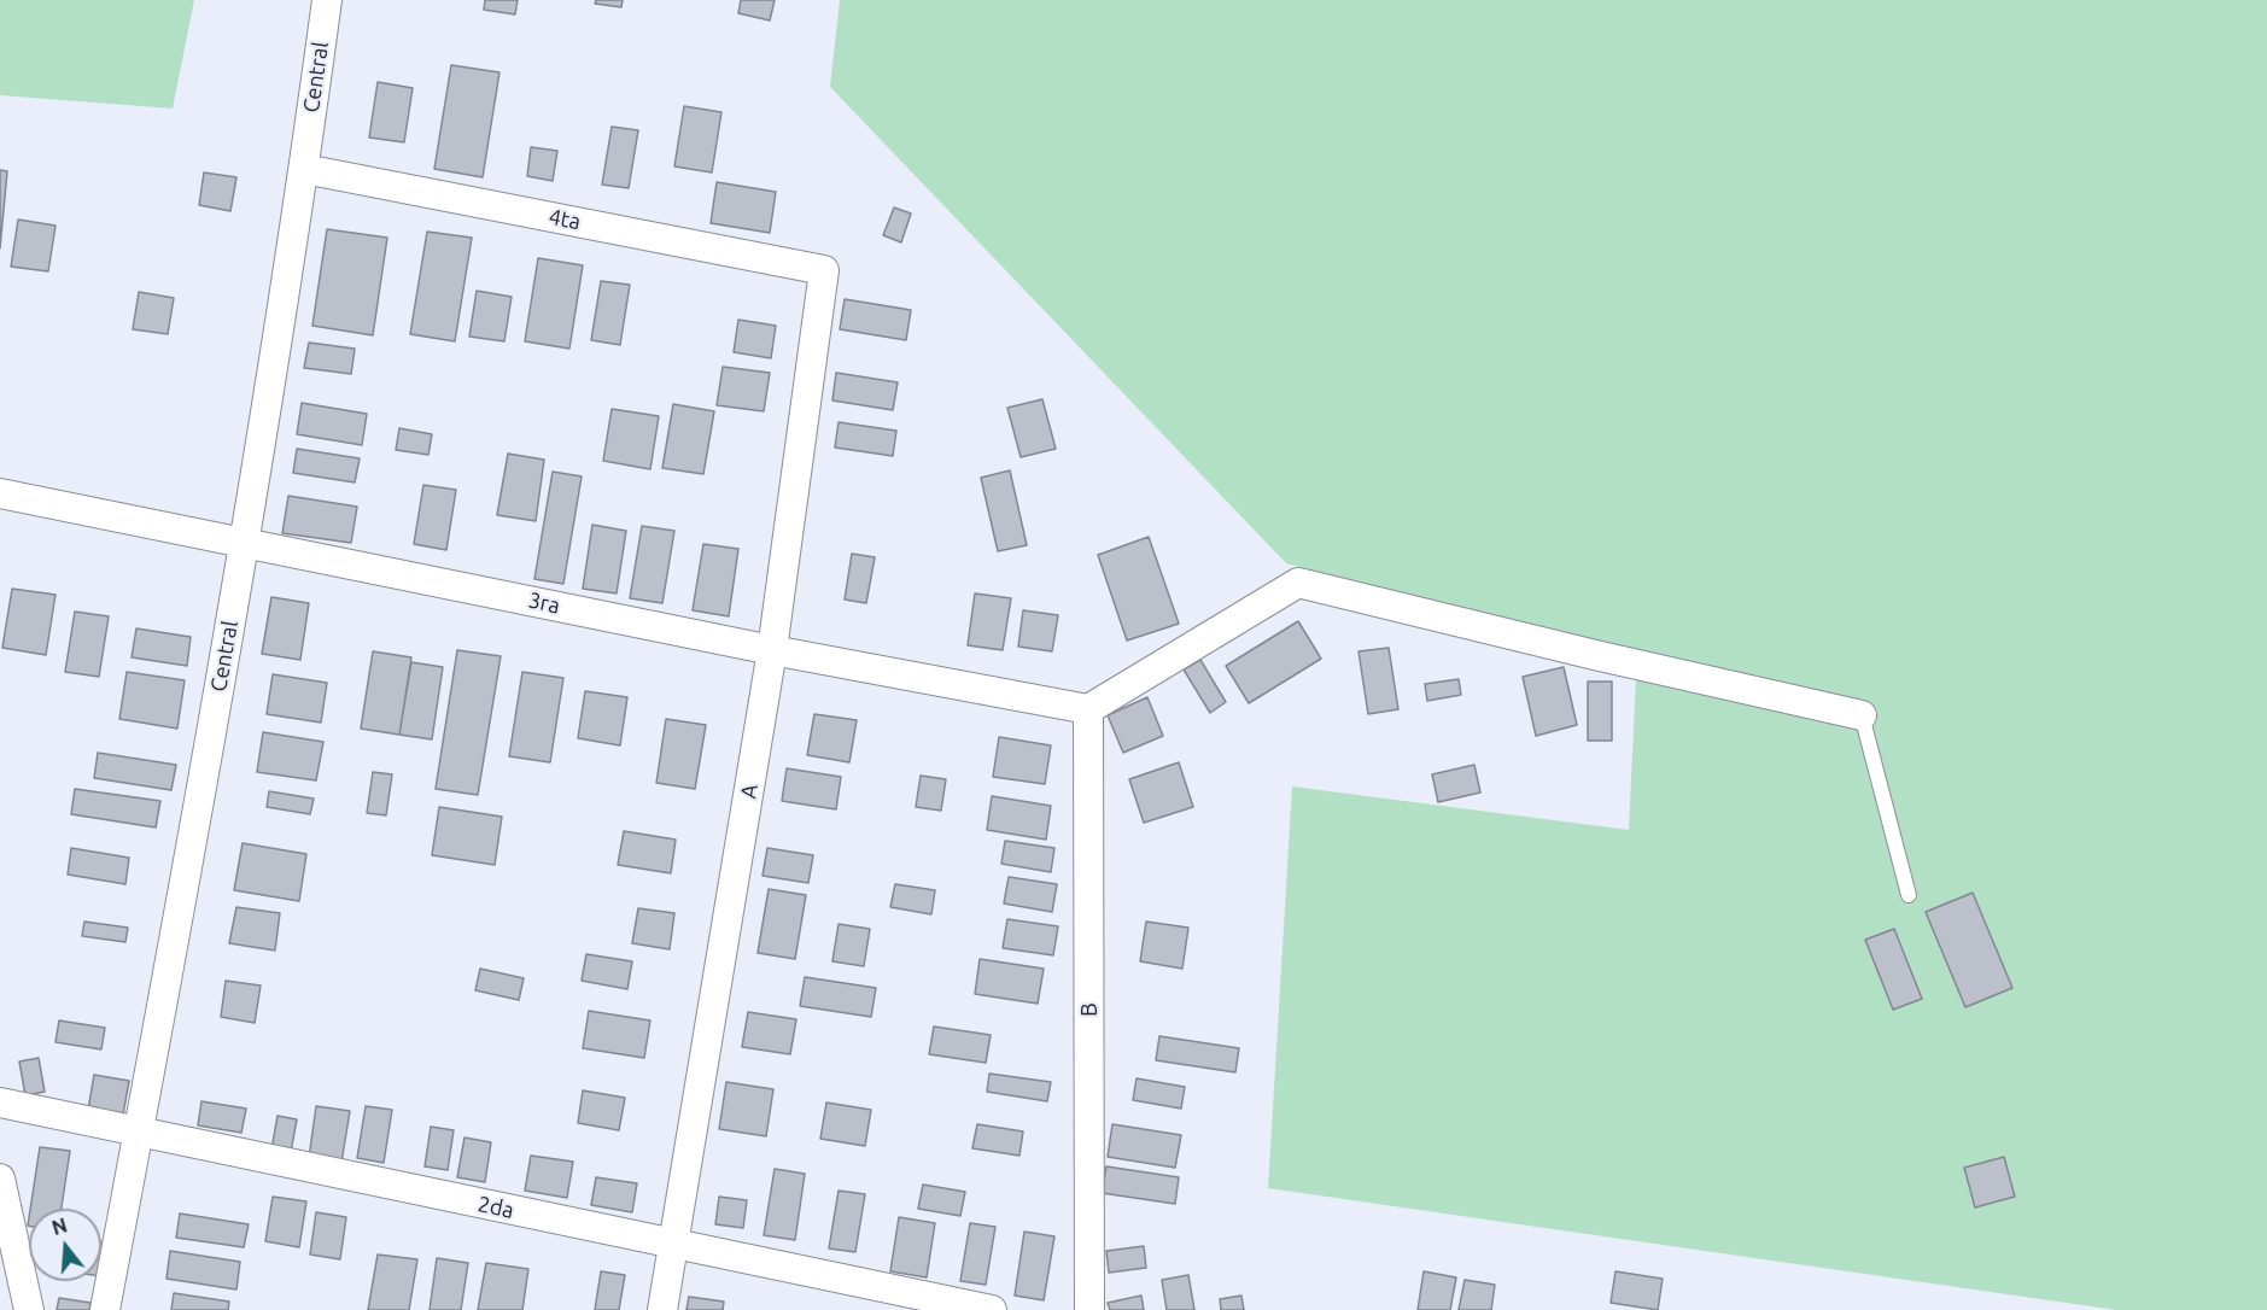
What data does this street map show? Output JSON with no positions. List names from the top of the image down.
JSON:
{
  "streets": {
    "street": [
      "Central",
      "4ta",
      "3ra",
      "A",
      "B",
      "2da"
    ]
  },
  "crossings": [
    ["Central", "4ta"],
    ["Central", "3ra"],
    ["Central", "2da"],
    ["4ta", "A"],
    ["3ra", "A"],
    ["3ra", "B"],
    ["A", "2da"]
  ],
  "north": "top"
}
